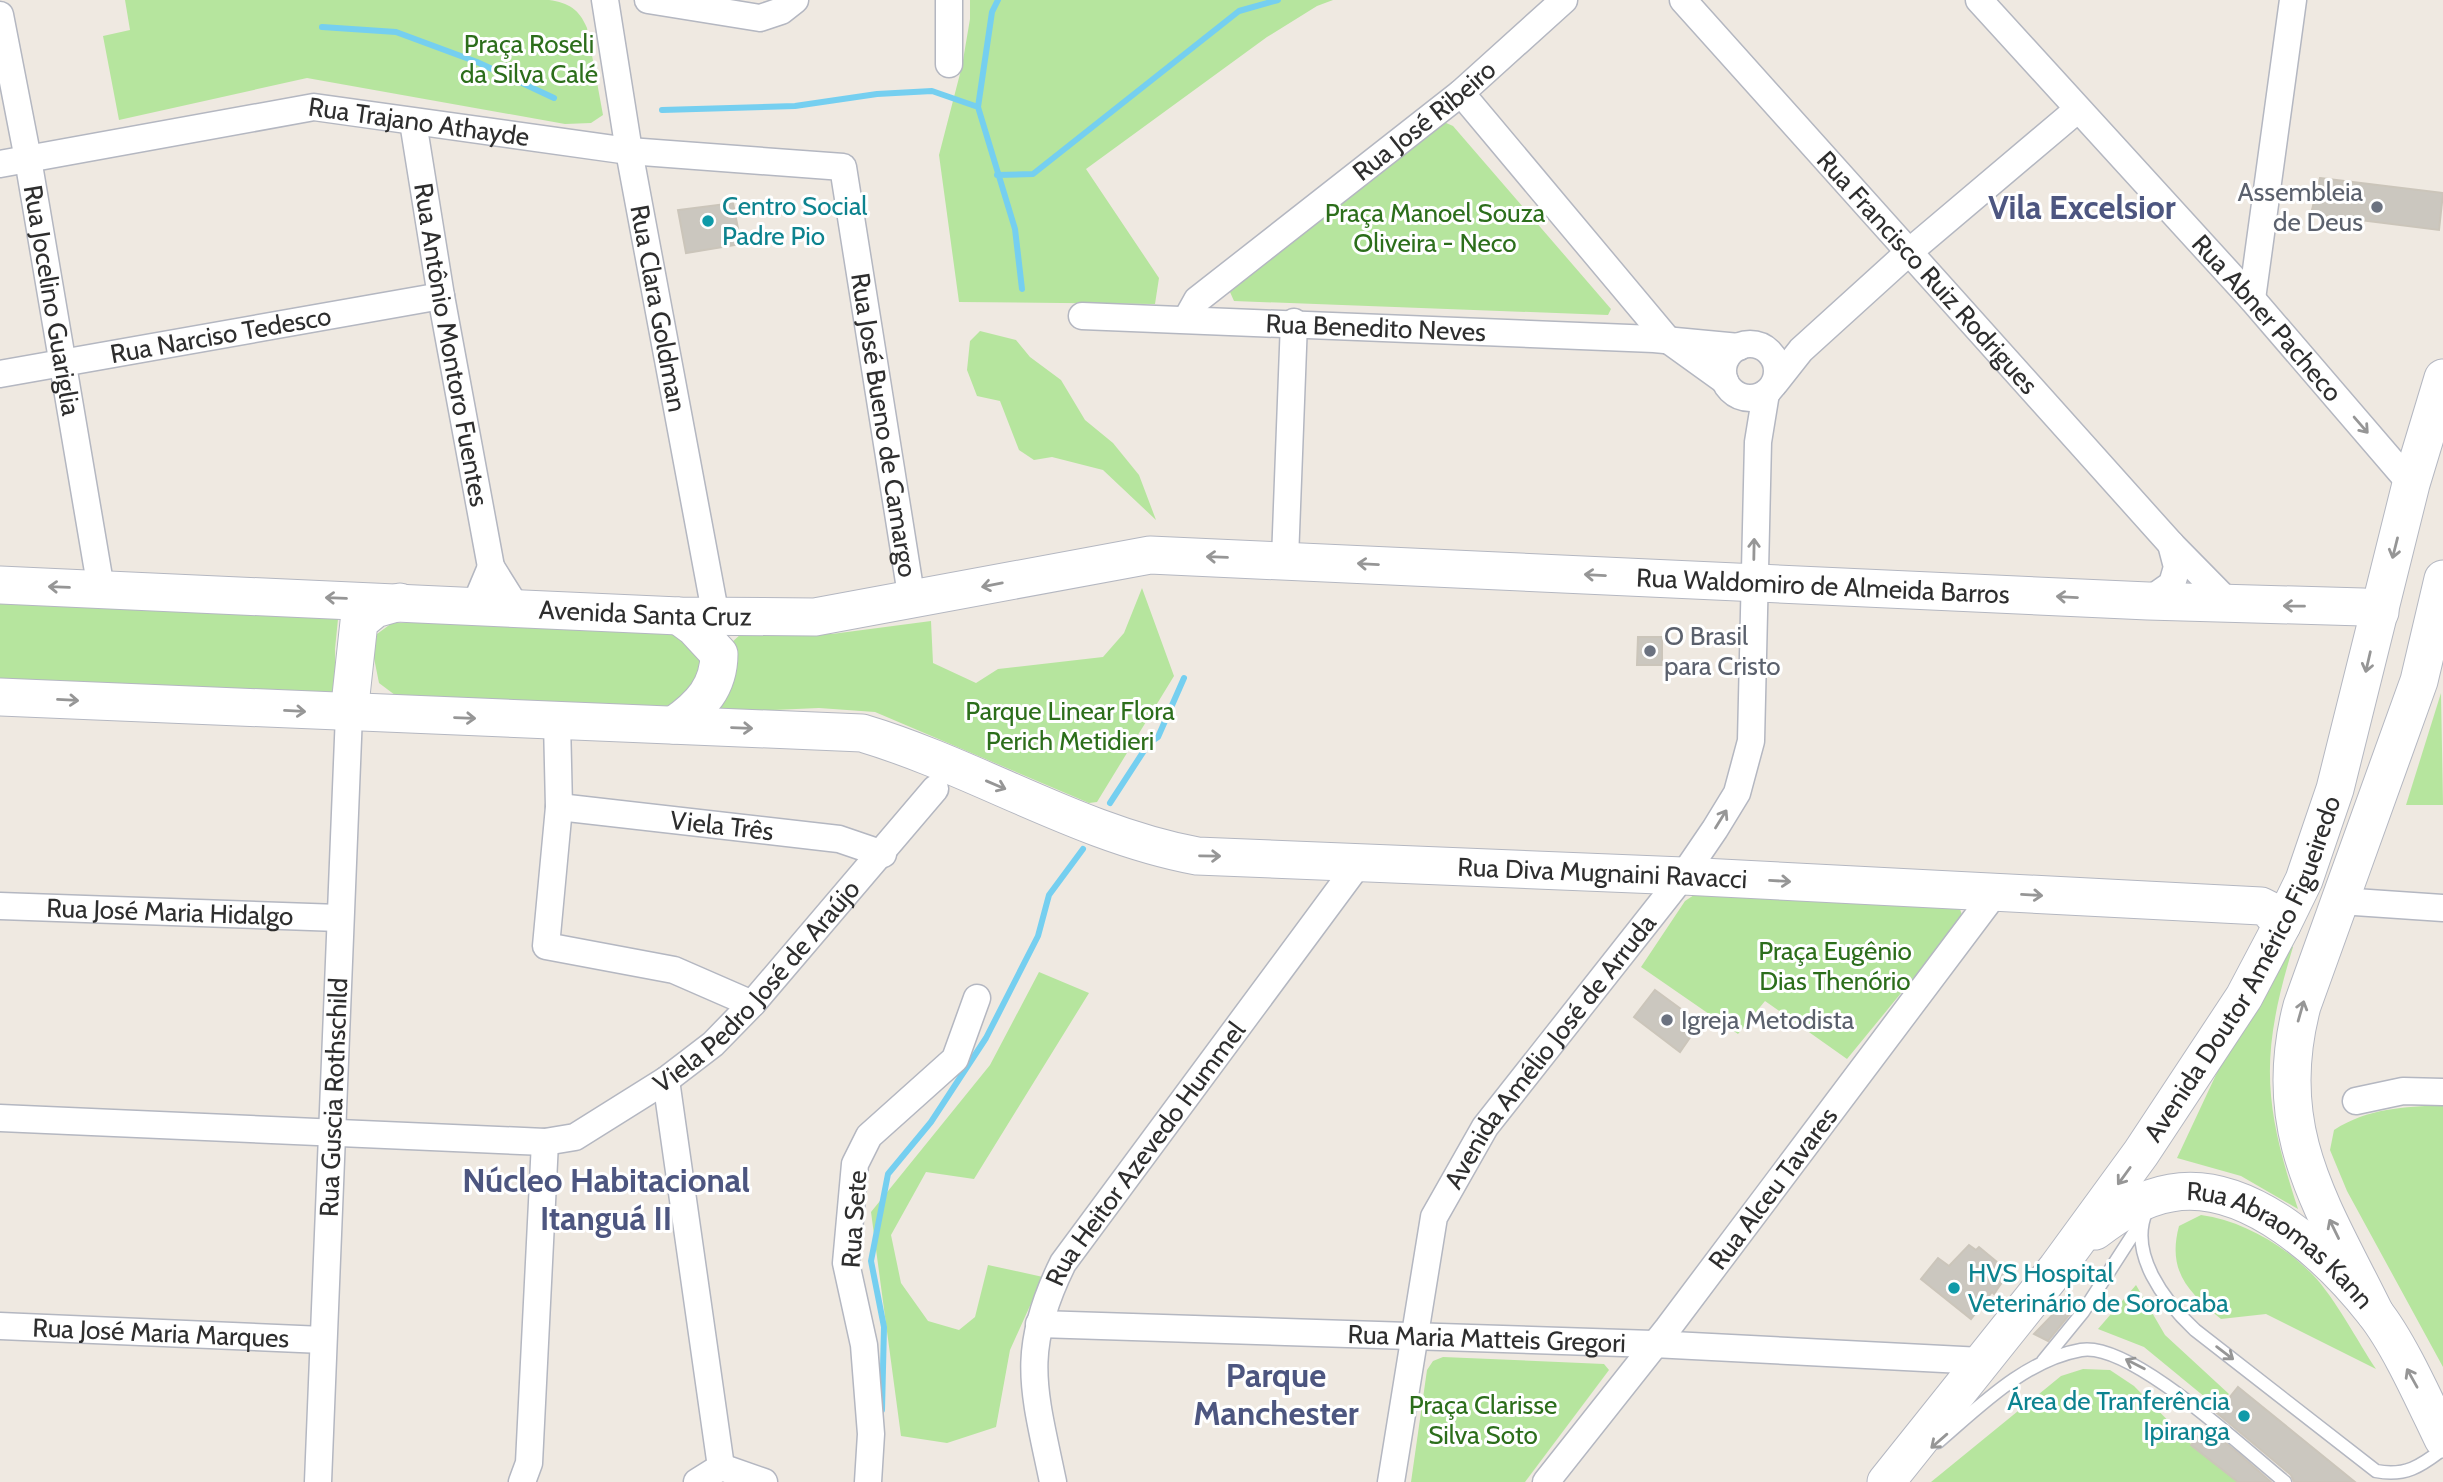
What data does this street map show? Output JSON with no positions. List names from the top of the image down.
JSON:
{
  "streets": {
    "main road": [
      "Rua Waldomiro de Almeida Barros",
      "Avenida Santa Cruz",
      "Rua Diva Mugnaini Ravacci",
      "Avenida Doutor Américo Figueiredo",
      "Rua Abraomas Kann"
    ],
    "street": [
      "Rua José Ribeiro",
      "Rua Trajano Athayde",
      "Rua Francisco Ruiz Rodrigues",
      "Rua Jocelino Guariglia",
      "Rua Clara Goldman",
      "Rua Abner Pacheco",
      "Rua Benedito Neves",
      "Rua Narciso Tedesco",
      "Rua Antônio Montoro Fuentes",
      "Rua José Bueno de Camargo",
      "Viela Três",
      "Rua José Maria Hidalgo",
      "Viela Pedro José de Araújo",
      "Avenida Amélio José de Arruda",
      "Rua Guscia Rothschild",
      "Rua Heitor Azevedo Hummel",
      "Rua Alceu Tavares",
      "Rua Sete",
      "Rua José Maria Marques",
      "Rua Maria Matteis Gregori"
    ]
  },
  "crossings": [
    ["Rua José Ribeiro", "Rua Benedito Neves"],
    ["Rua Trajano Athayde", "Rua Jocelino Guariglia"],
    ["Rua Trajano Athayde", "Rua Clara Goldman"],
    ["Rua Trajano Athayde", "Rua Antônio Montoro Fuentes"],
    ["Rua Trajano Athayde", "Rua José Bueno de Camargo"],
    ["Rua Francisco Ruiz Rodrigues", "Rua Waldomiro de Almeida Barros"],
    ["Rua Jocelino Guariglia", "Rua Narciso Tedesco"],
    ["Rua Jocelino Guariglia", "Avenida Santa Cruz"],
    ["Rua Clara Goldman", "Avenida Santa Cruz"],
    ["Rua Abner Pacheco", "Avenida Doutor Américo Figueiredo"],
    ["Rua Benedito Neves", "Avenida Amélio José de Arruda"],
    ["Rua Narciso Tedesco", "Rua Antônio Montoro Fuentes"],
    ["Rua Antônio Montoro Fuentes", "Avenida Santa Cruz"],
    ["Rua José Bueno de Camargo", "Avenida Santa Cruz"],
    ["Rua Waldomiro de Almeida Barros", "Avenida Santa Cruz"],
    ["Rua Waldomiro de Almeida Barros", "Avenida Doutor Américo Figueiredo"],
    ["Rua Waldomiro de Almeida Barros", "Avenida Amélio José de Arruda"],
    ["Viela Três", "Viela Pedro José de Araújo"],
    ["Rua Diva Mugnaini Ravacci", "Avenida Doutor Américo Figueiredo"],
    ["Rua Diva Mugnaini Ravacci", "Viela Pedro José de Araújo"],
    ["Rua Diva Mugnaini Ravacci", "Avenida Amélio José de Arruda"],
    ["Rua Diva Mugnaini Ravacci", "Rua Heitor Azevedo Hummel"],
    ["Rua Diva Mugnaini Ravacci", "Rua Alceu Tavares"],
    ["Rua José Maria Hidalgo", "Rua Guscia Rothschild"],
    ["Avenida Doutor Américo Figueiredo", "Rua Abraomas Kann"],
    ["Avenida Doutor Américo Figueiredo", "Rua Maria Matteis Gregori"],
    ["Viela Pedro José de Araújo", "Rua Guscia Rothschild"],
    ["Avenida Amélio José de Arruda", "Rua Maria Matteis Gregori"],
    ["Rua Guscia Rothschild", "Rua José Maria Marques"],
    ["Rua Heitor Azevedo Hummel", "Rua Maria Matteis Gregori"],
    ["Rua Alceu Tavares", "Rua Maria Matteis Gregori"]
  ],
  "one_way": [
    "Rua Abner Pacheco",
    "Rua Waldomiro de Almeida Barros",
    "Rua Diva Mugnaini Ravacci",
    "Avenida Amélio José de Arruda"
  ],
  "districts": ["Vila Excelsior", "Núcleo Habitacional Itanguá II", "Parque Manchester"],
  "parks": [
    "Praça Roseli da Silva Calé",
    "Praça Manoel Souza Oliveira - Neco",
    "Parque Linear Flora Perich Metidieri",
    "Praça Eugênio Dias Thenório",
    "Praça Clarisse Silva Soto"
  ],
  "places": [
    "Assembleia de Deus",
    "Centro Social Padre Pio",
    "O Brasil para Cristo",
    "Igreja Metodista",
    "HVS Hospital Veterinário de Sorocaba",
    "Área de Tranferência Ipiranga"
  ]
}
